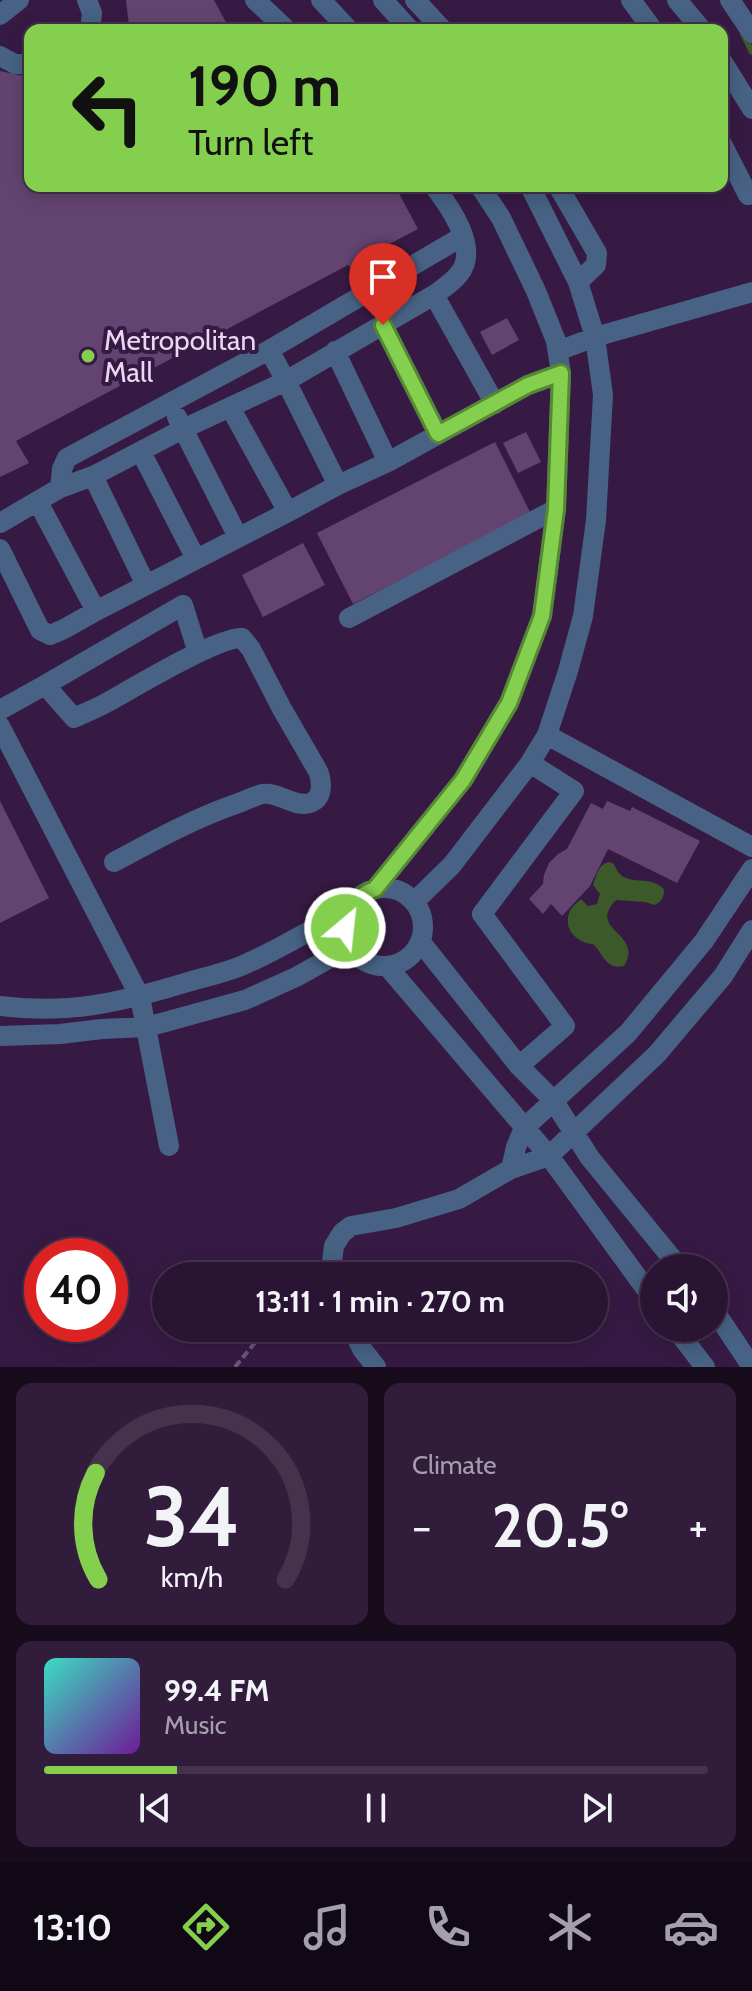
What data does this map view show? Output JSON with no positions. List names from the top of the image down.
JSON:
{
  "places": ["Metropolitan Mall"],
  "page": {
    "turn": ["190 m", "Turn left"],
    "limit": "40",
    "trip": "13:11 · 1 min · 270 m",
    "tile": "Climate",
    "heat": ["−", "20.5°", "+"],
    "song": ["99.4 FM", "Music"],
    "tabs": "13:10",
    "gauge": ["34", "km/h"]
  }
}
